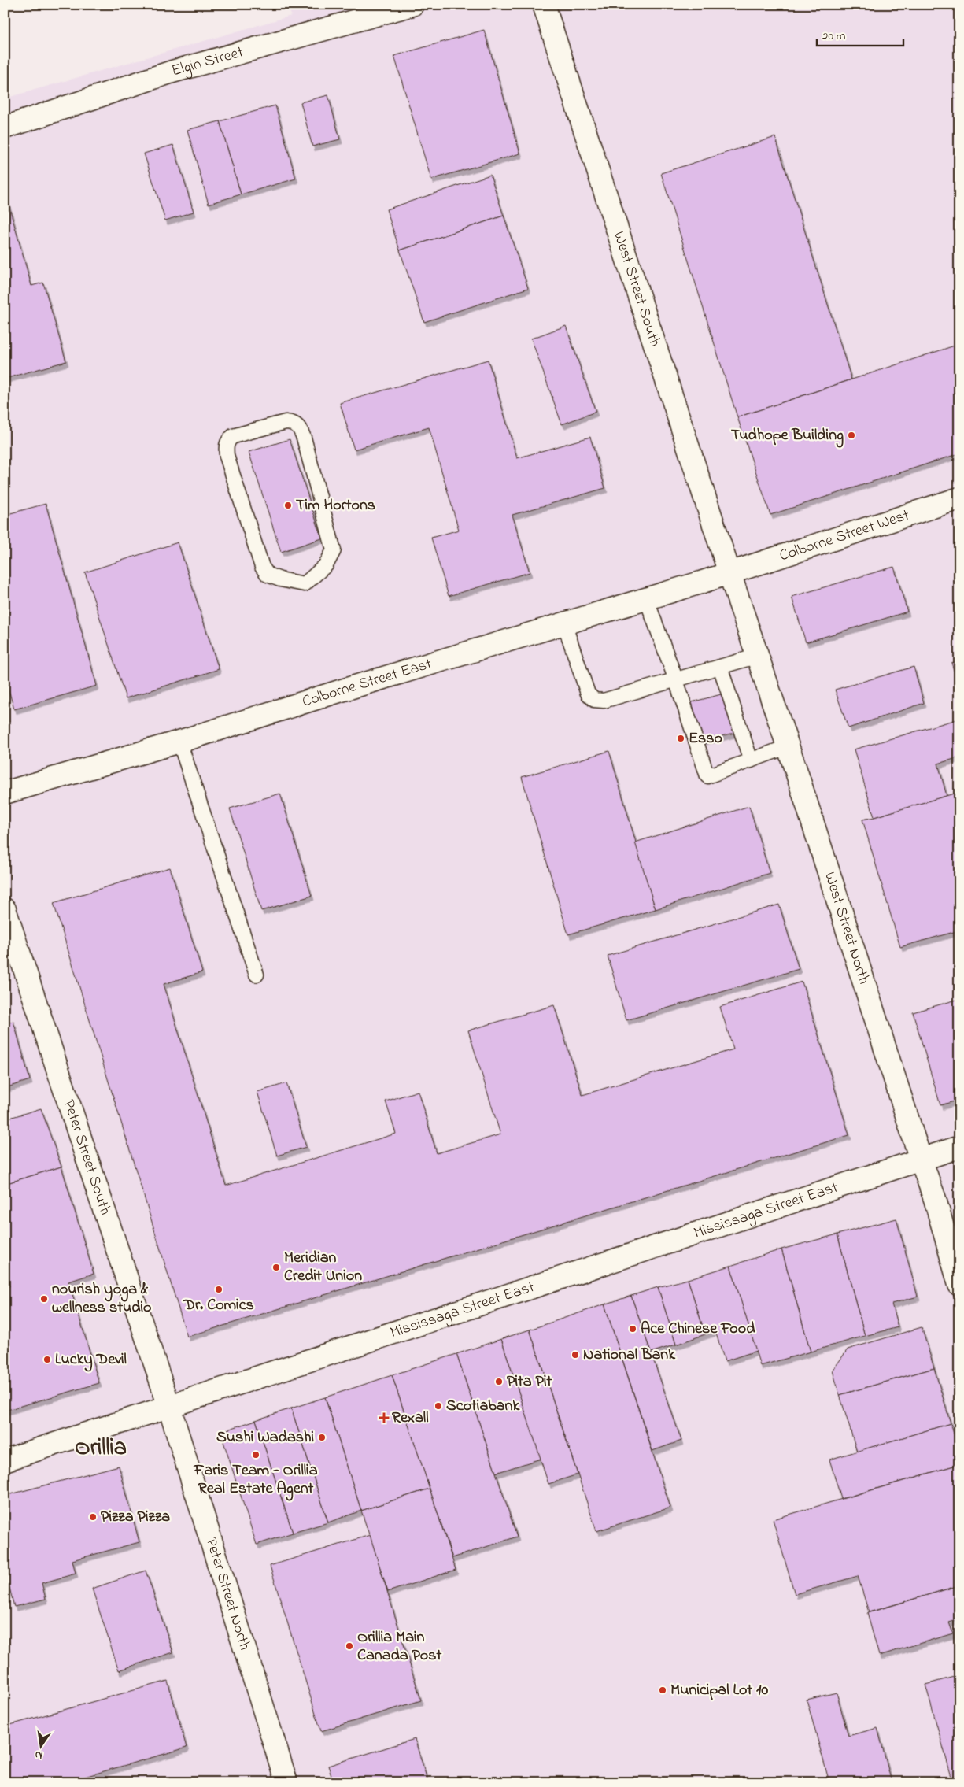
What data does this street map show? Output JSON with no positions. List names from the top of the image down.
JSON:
{
  "streets": {
    "street": [
      "Elgin Street",
      "West Street South",
      "Colborne Street West",
      "Colborne Street East",
      "West Street North",
      "Peter Street South",
      "Mississaga Street East",
      "Peter Street North"
    ]
  },
  "crossings": [
    ["West Street South", "Colborne Street West"],
    ["West Street South", "Colborne Street East"],
    ["West Street South", "West Street North"],
    ["Colborne Street West", "Colborne Street East"],
    ["Colborne Street West", "West Street North"],
    ["Colborne Street East", "West Street North"],
    ["West Street North", "Mississaga Street East"],
    ["Peter Street South", "Mississaga Street East"],
    ["Peter Street South", "Peter Street North"],
    ["Mississaga Street East", "Peter Street North"]
  ],
  "districts": ["Orillia"],
  "places": {
    "other": [
      "Tudhope Building",
      "Tim Hortons",
      "Esso",
      "Meridian Credit Union",
      "Dr. Comics",
      "nourish yoga & wellness studio",
      "Ace Chinese Food",
      "National Bank",
      "Lucky Devil",
      "Pita Pit",
      "Scotiabank",
      "Sushi Wadashi",
      "Faris Team - Orillia Real Estate Agent",
      "Pizza Pizza",
      "Orillia Main Canada Post",
      "Municipal Lot 10"
    ],
    "health": ["Rexall"]
  },
  "scale_bar": "20 m",
  "north": "bottom"
}
